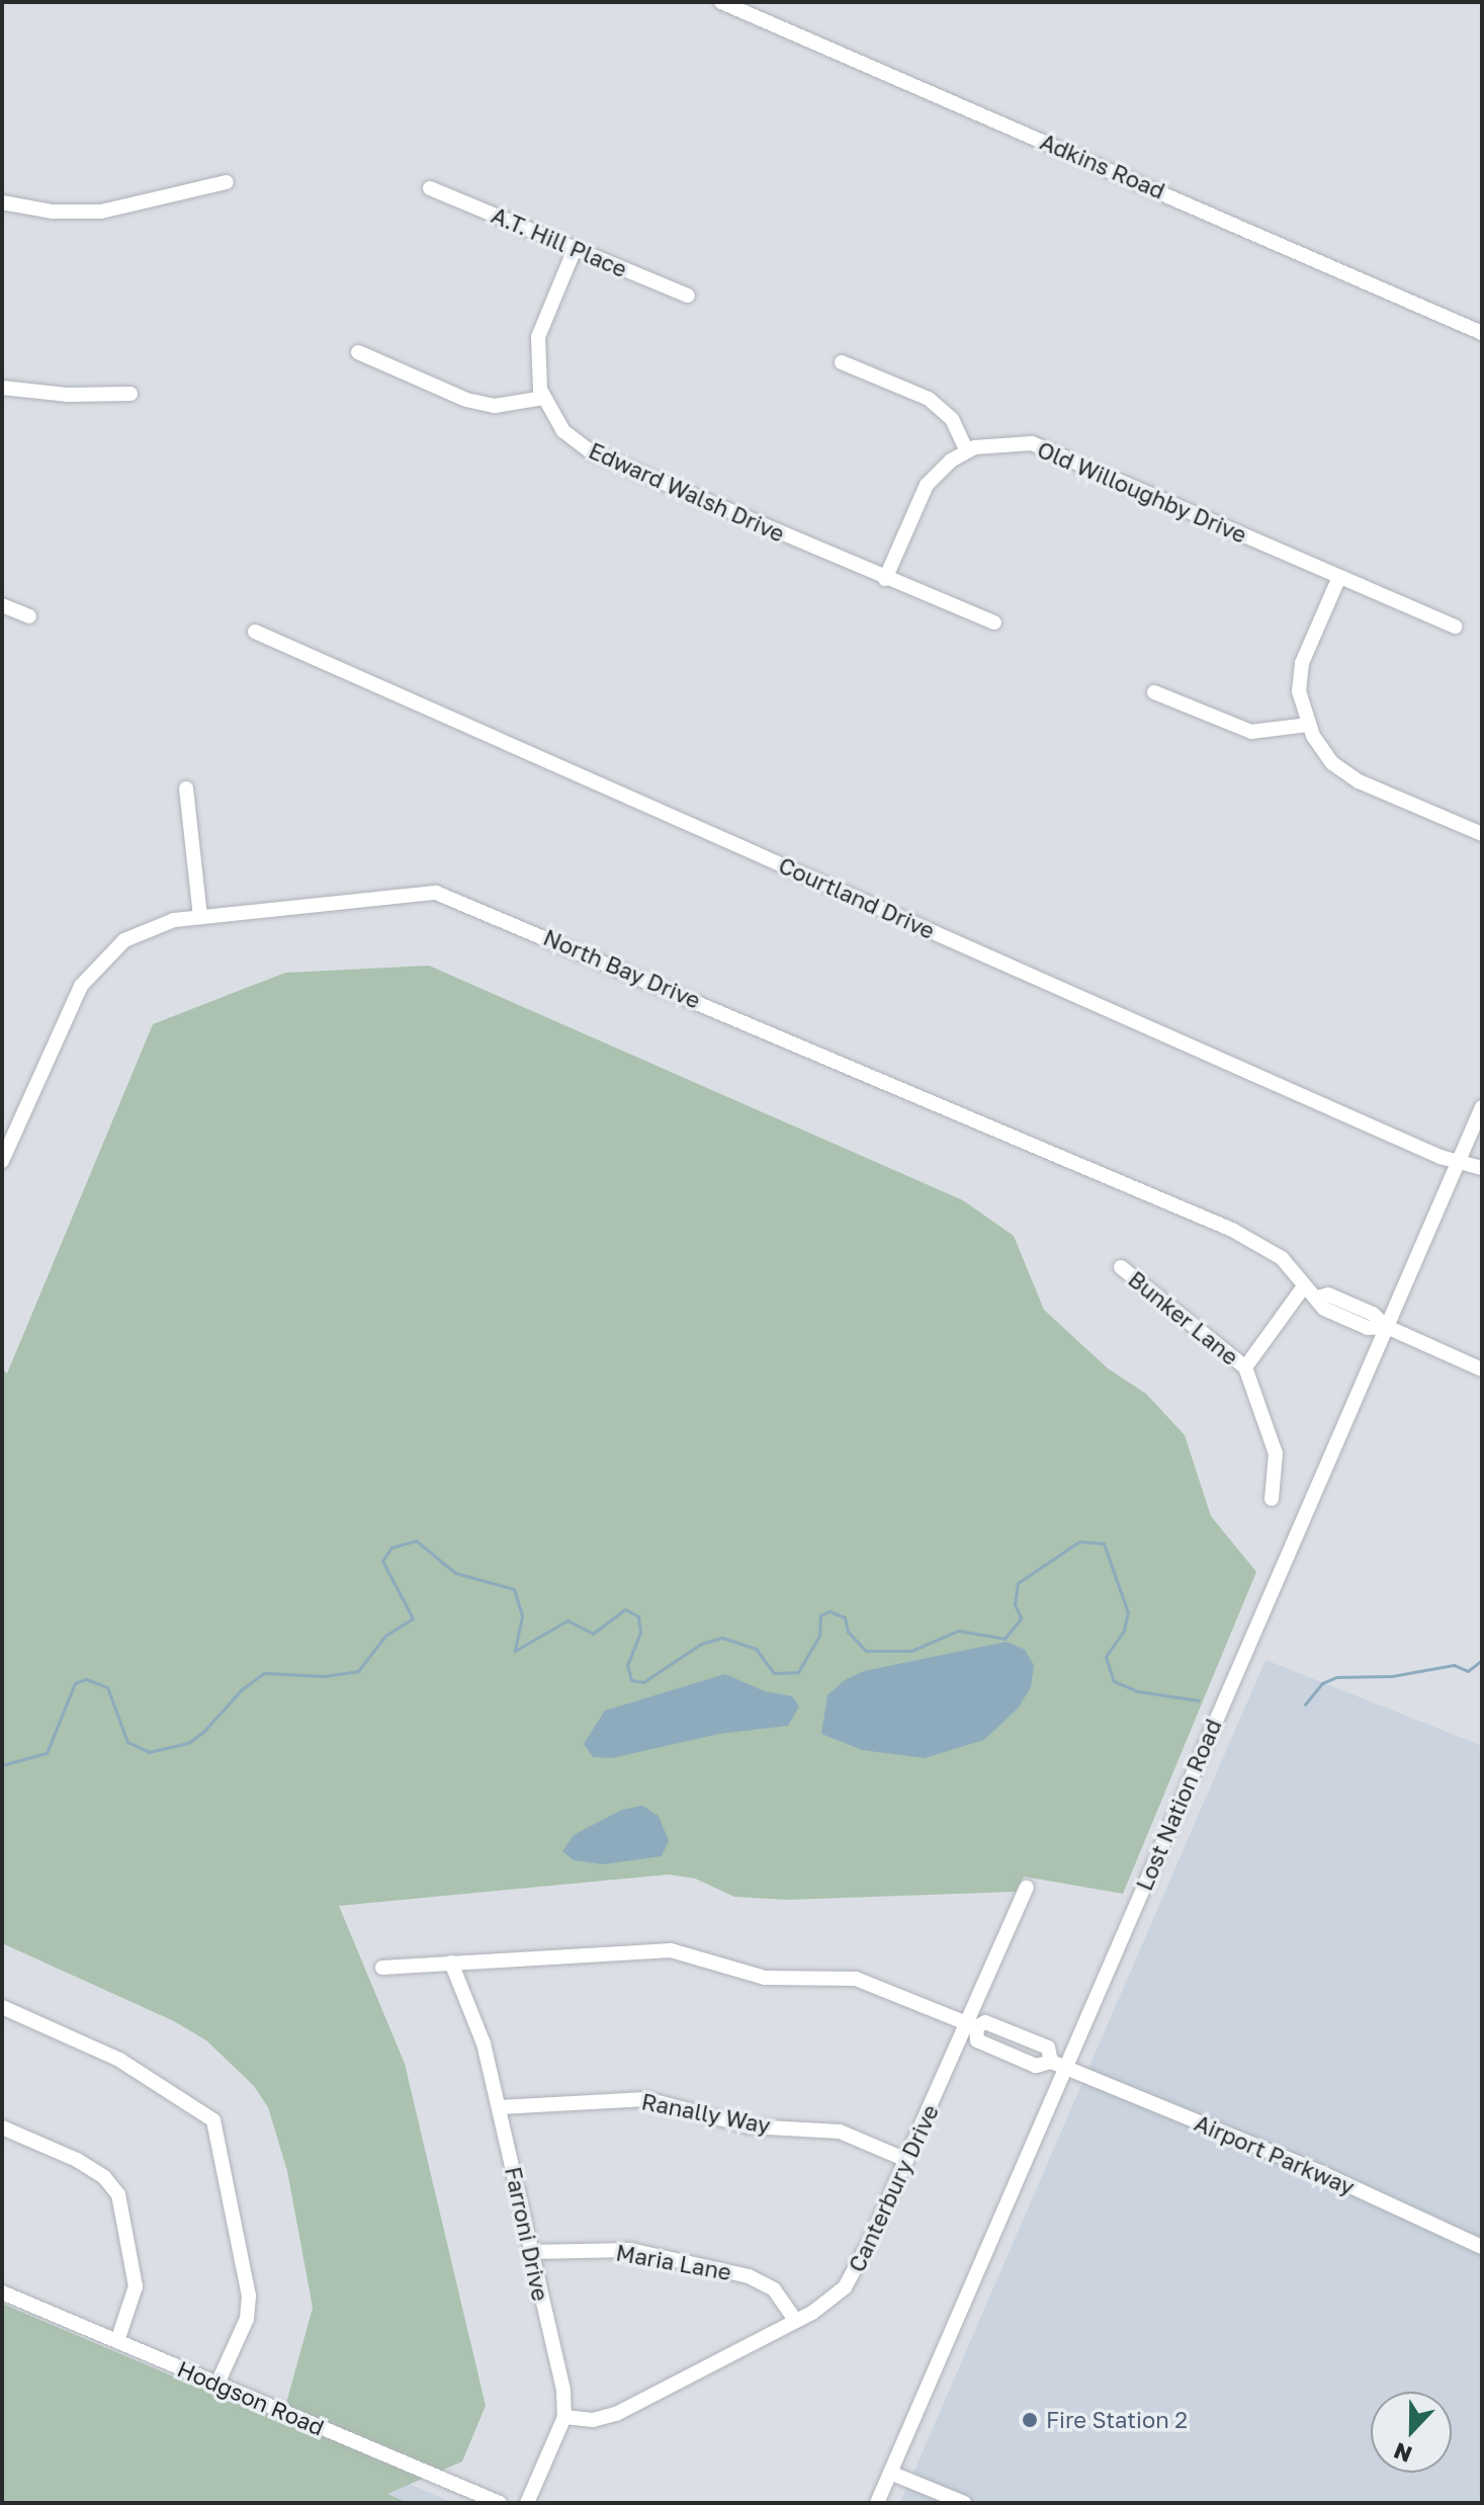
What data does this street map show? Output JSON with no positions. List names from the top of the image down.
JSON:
{
  "streets": {
    "street": [
      "Adkins Road",
      "A.T. Hill Place",
      "Edward Walsh Drive",
      "Old Willoughby Drive",
      "Courtland Drive",
      "North Bay Drive",
      "Bunker Lane",
      "Lost Nation Road",
      "Ranally Way",
      "Airport Parkway",
      "Canterbury Drive",
      "Farroni Drive",
      "Maria Lane",
      "Hodgson Road"
    ]
  },
  "crossings": [
    ["A.T. Hill Place", "Edward Walsh Drive"],
    ["Edward Walsh Drive", "Old Willoughby Drive"],
    ["Courtland Drive", "Lost Nation Road"],
    ["North Bay Drive", "Bunker Lane"],
    ["North Bay Drive", "Lost Nation Road"],
    ["Lost Nation Road", "Airport Parkway"],
    ["Ranally Way", "Canterbury Drive"],
    ["Ranally Way", "Farroni Drive"],
    ["Canterbury Drive", "Farroni Drive"],
    ["Canterbury Drive", "Maria Lane"],
    ["Farroni Drive", "Maria Lane"]
  ],
  "places": ["Fire Station 2"],
  "north": "bottom"
}
